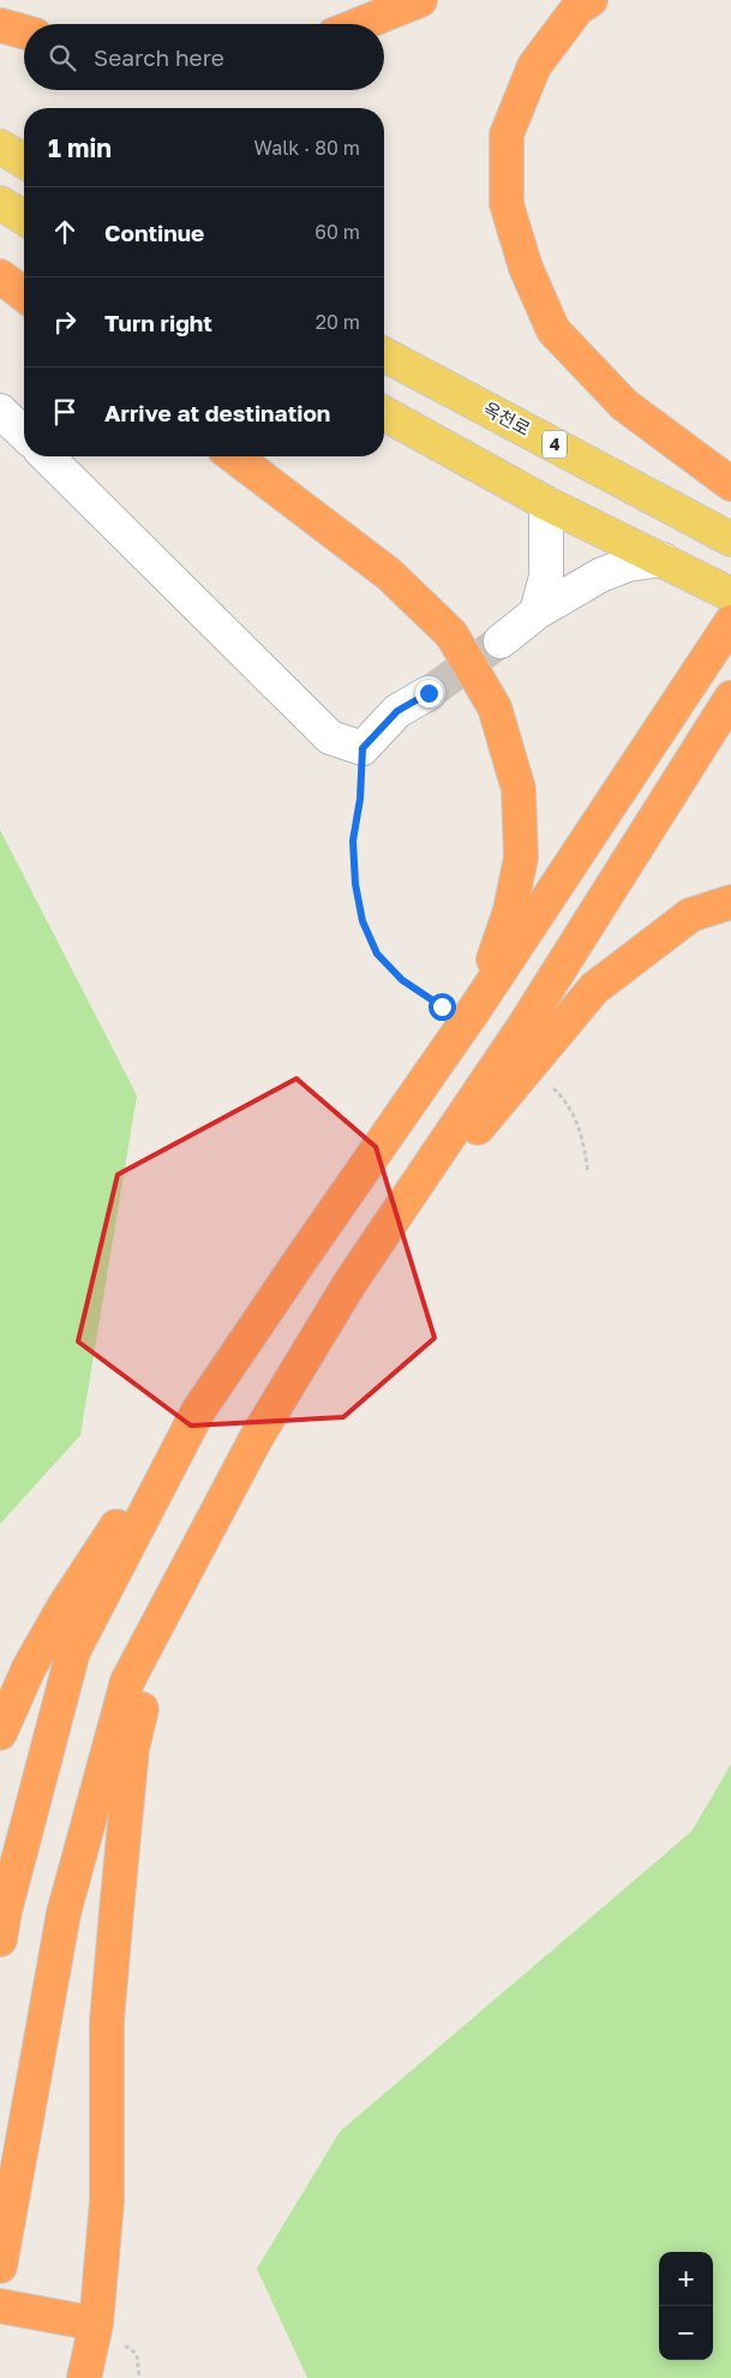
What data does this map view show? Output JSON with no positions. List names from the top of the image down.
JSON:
{
  "streets": {
    "main road": ["옥천로", "4"]
  },
  "page": {
    "search": "Search here",
    "heading": ["1 min", "Walk · 80 m"],
    "list": [
      ["Continue", "60 m"],
      ["Turn right", "20 m"],
      "Arrive at destination"
    ],
    "map_buttons": ["+", "−"]
  }
}
